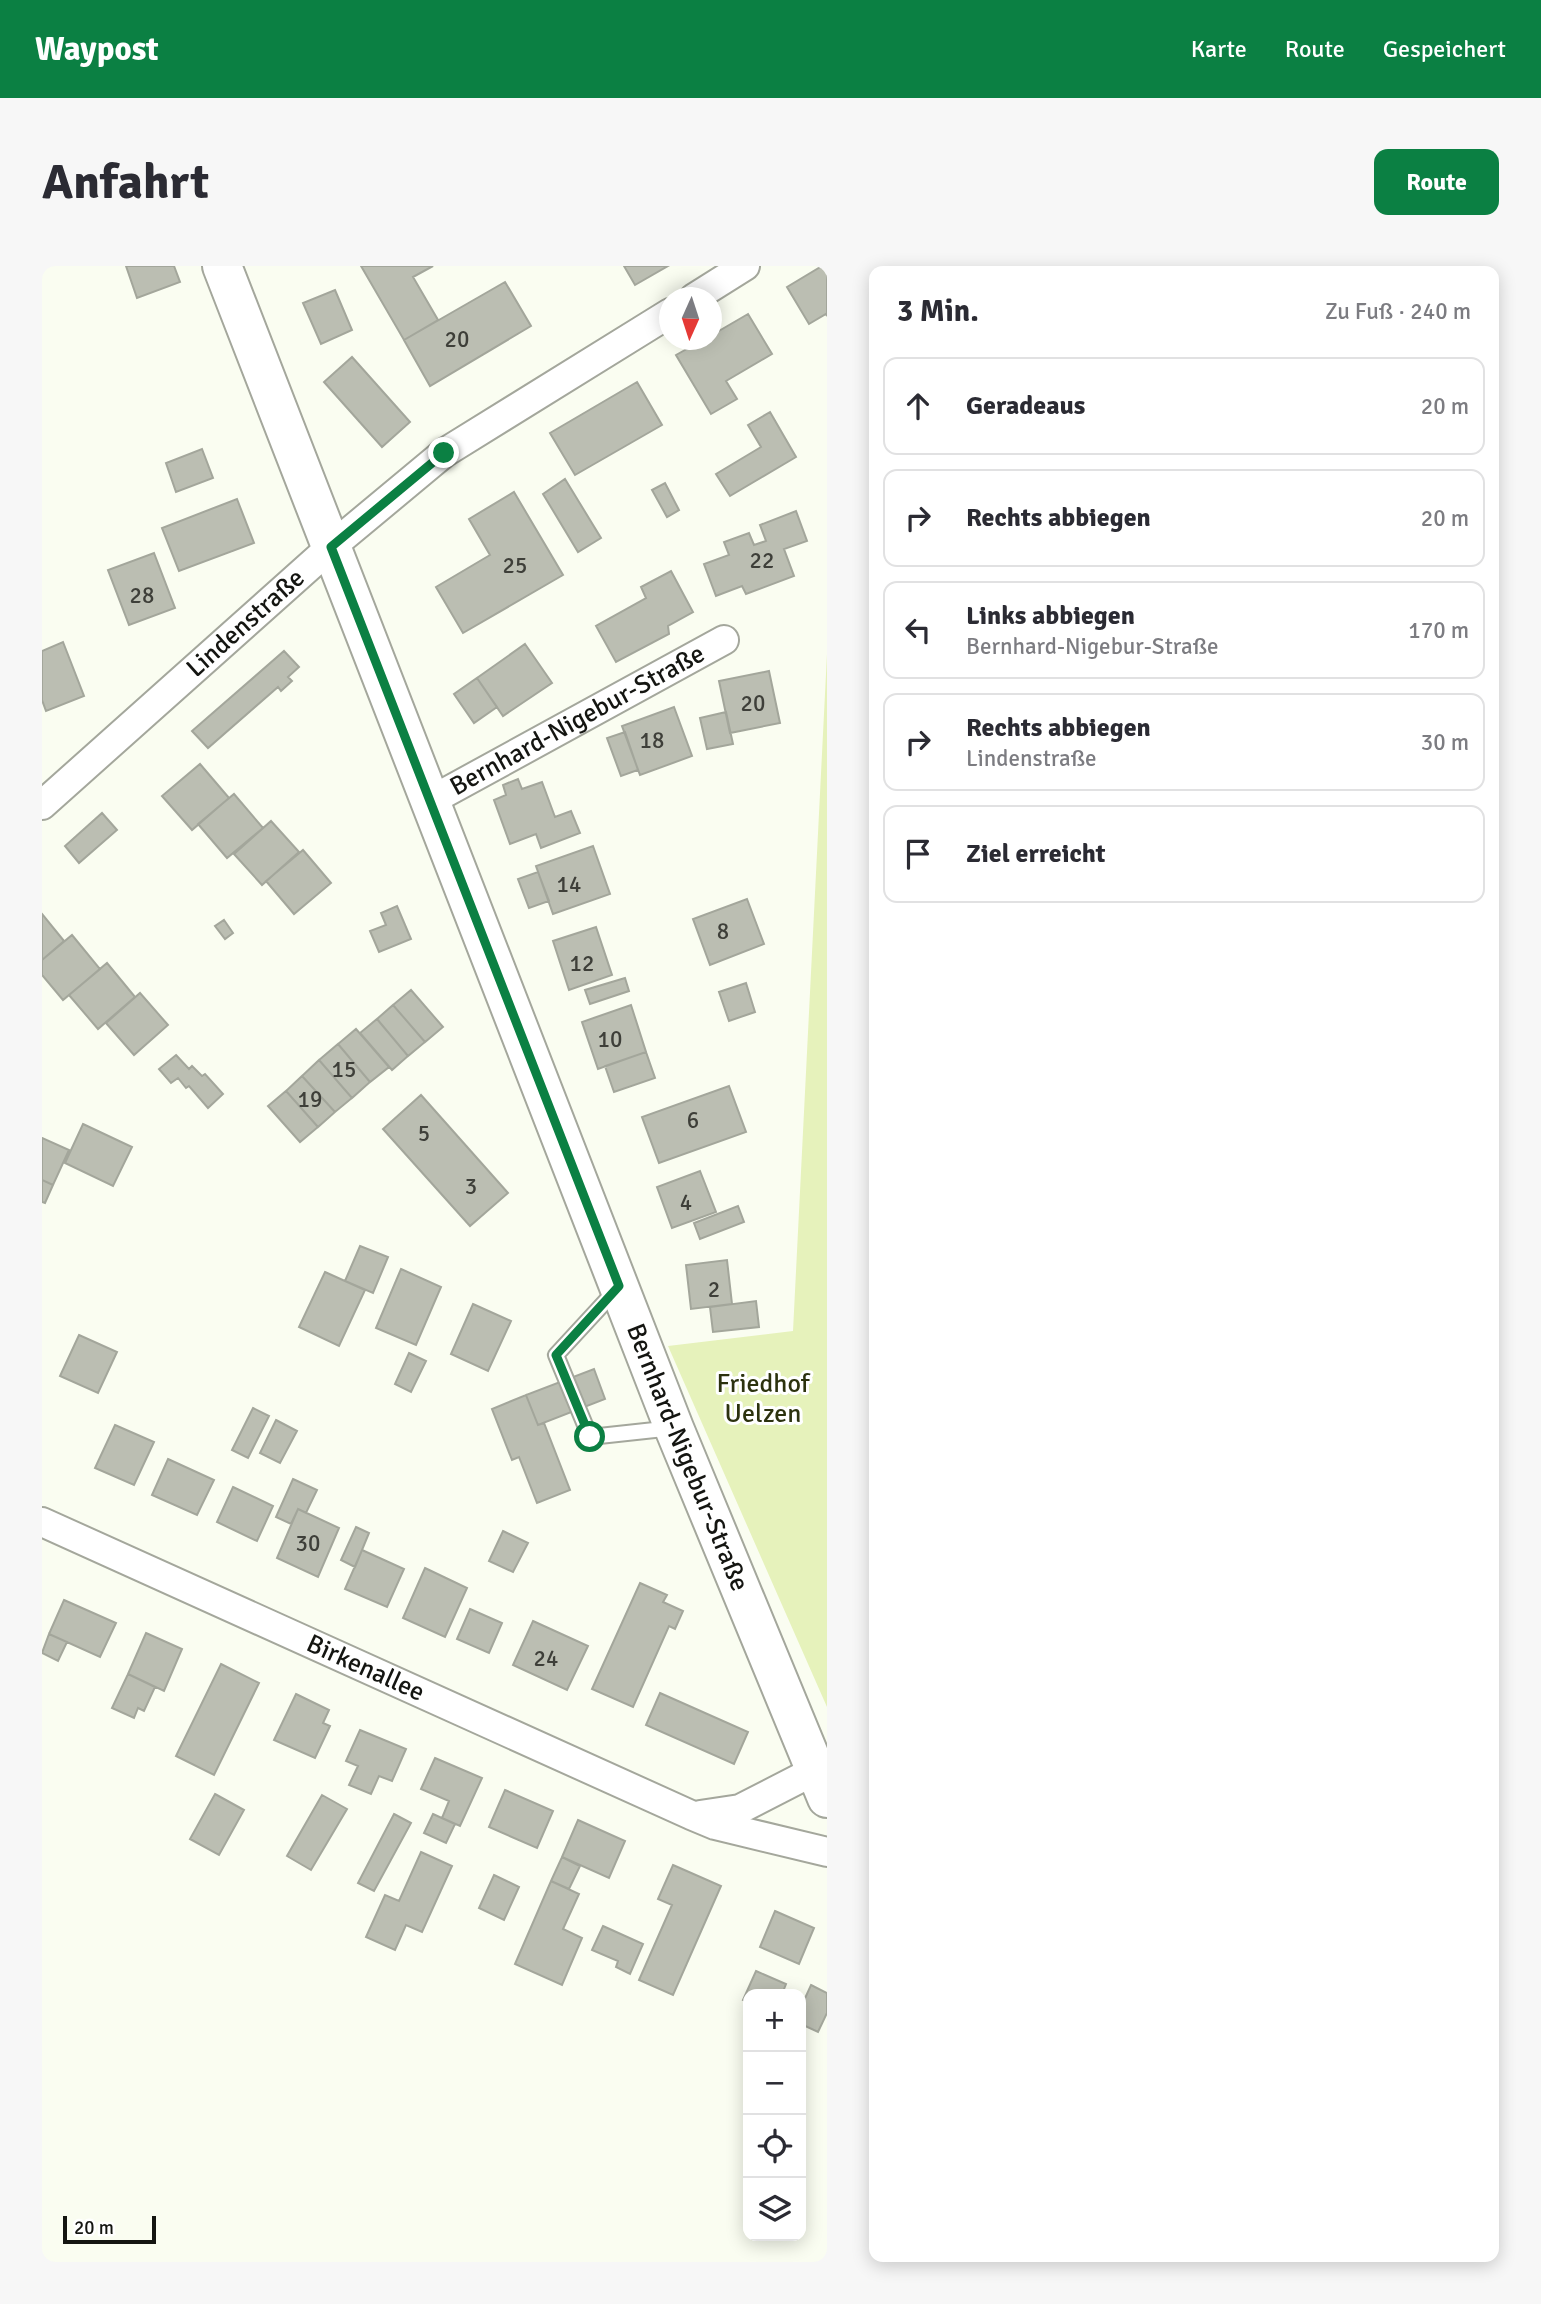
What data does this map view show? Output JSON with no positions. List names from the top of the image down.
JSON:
{
  "streets": {
    "main road": ["Bernhard-Nigebur-Straße"],
    "street": ["Lindenstraße", "Birkenallee"]
  },
  "crossings": [
    ["Lindenstraße", "Bernhard-Nigebur-Straße"],
    ["Bernhard-Nigebur-Straße", "Birkenallee"]
  ],
  "parks": ["Friedhof Uelzen"],
  "house_numbers": [
    "20",
    "22",
    "25",
    "28",
    "20",
    "18",
    "14",
    "8",
    "12",
    "10",
    "15",
    "19",
    "6",
    "5",
    "3",
    "4",
    "2",
    "30",
    "24"
  ],
  "scale_bar": "20 m",
  "north": "bottom",
  "page": {
    "header": "Waypost",
    "nav": ["Karte", "Route", "Gespeichert"],
    "buttons": "Route",
    "title": "Anfahrt",
    "heading": ["3 Min.", "Zu Fuß · 240 m"],
    "list": [
      ["Geradeaus", "20 m"],
      ["Rechts abbiegen", "20 m"],
      ["Links abbiegen", "Bernhard-Nigebur-Straße", "170 m"],
      ["Rechts abbiegen", "Lindenstraße", "30 m"],
      "Ziel erreicht"
    ],
    "map_buttons": ["+", "−"],
    "scale": "20 m"
  }
}
